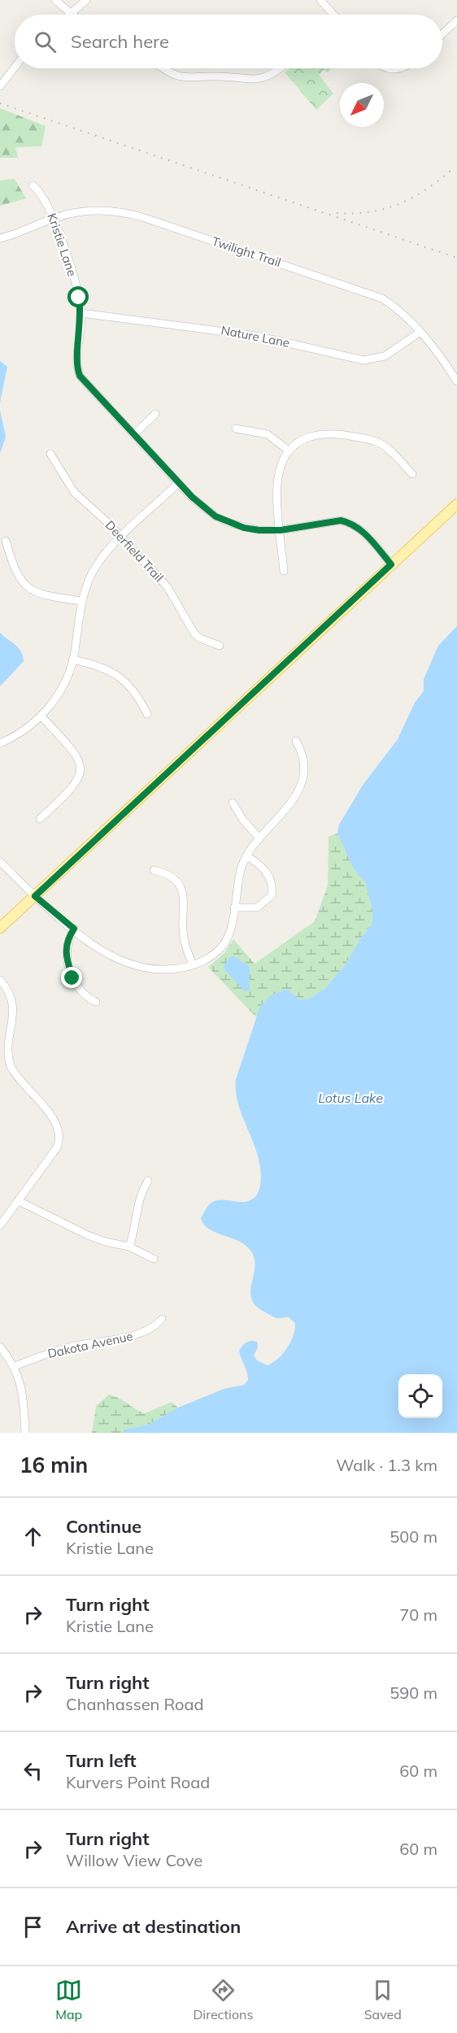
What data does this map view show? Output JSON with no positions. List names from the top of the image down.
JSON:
{
  "streets": {
    "street": [
      "Kristie Lane",
      "Twilight Trail",
      "Nature Lane",
      "Deerfield Trail",
      "Dakota Avenue"
    ]
  },
  "crossings": [
    ["Kristie Lane", "Twilight Trail"],
    ["Kristie Lane", "Nature Lane"],
    ["Twilight Trail", "Nature Lane"]
  ],
  "water": ["Lotus Lake"],
  "north": "bottom left",
  "page": {
    "search": "Search here",
    "heading": ["16 min", "Walk · 1.3 km"],
    "list": [
      ["Continue", "Kristie Lane", "500 m"],
      ["Turn right", "Kristie Lane", "70 m"],
      ["Turn right", "Chanhassen Road", "590 m"],
      ["Turn left", "Kurvers Point Road", "60 m"],
      ["Turn right", "Willow View Cove", "60 m"],
      "Arrive at destination"
    ],
    "nav": ["Map", "Directions", "Saved"]
  }
}
